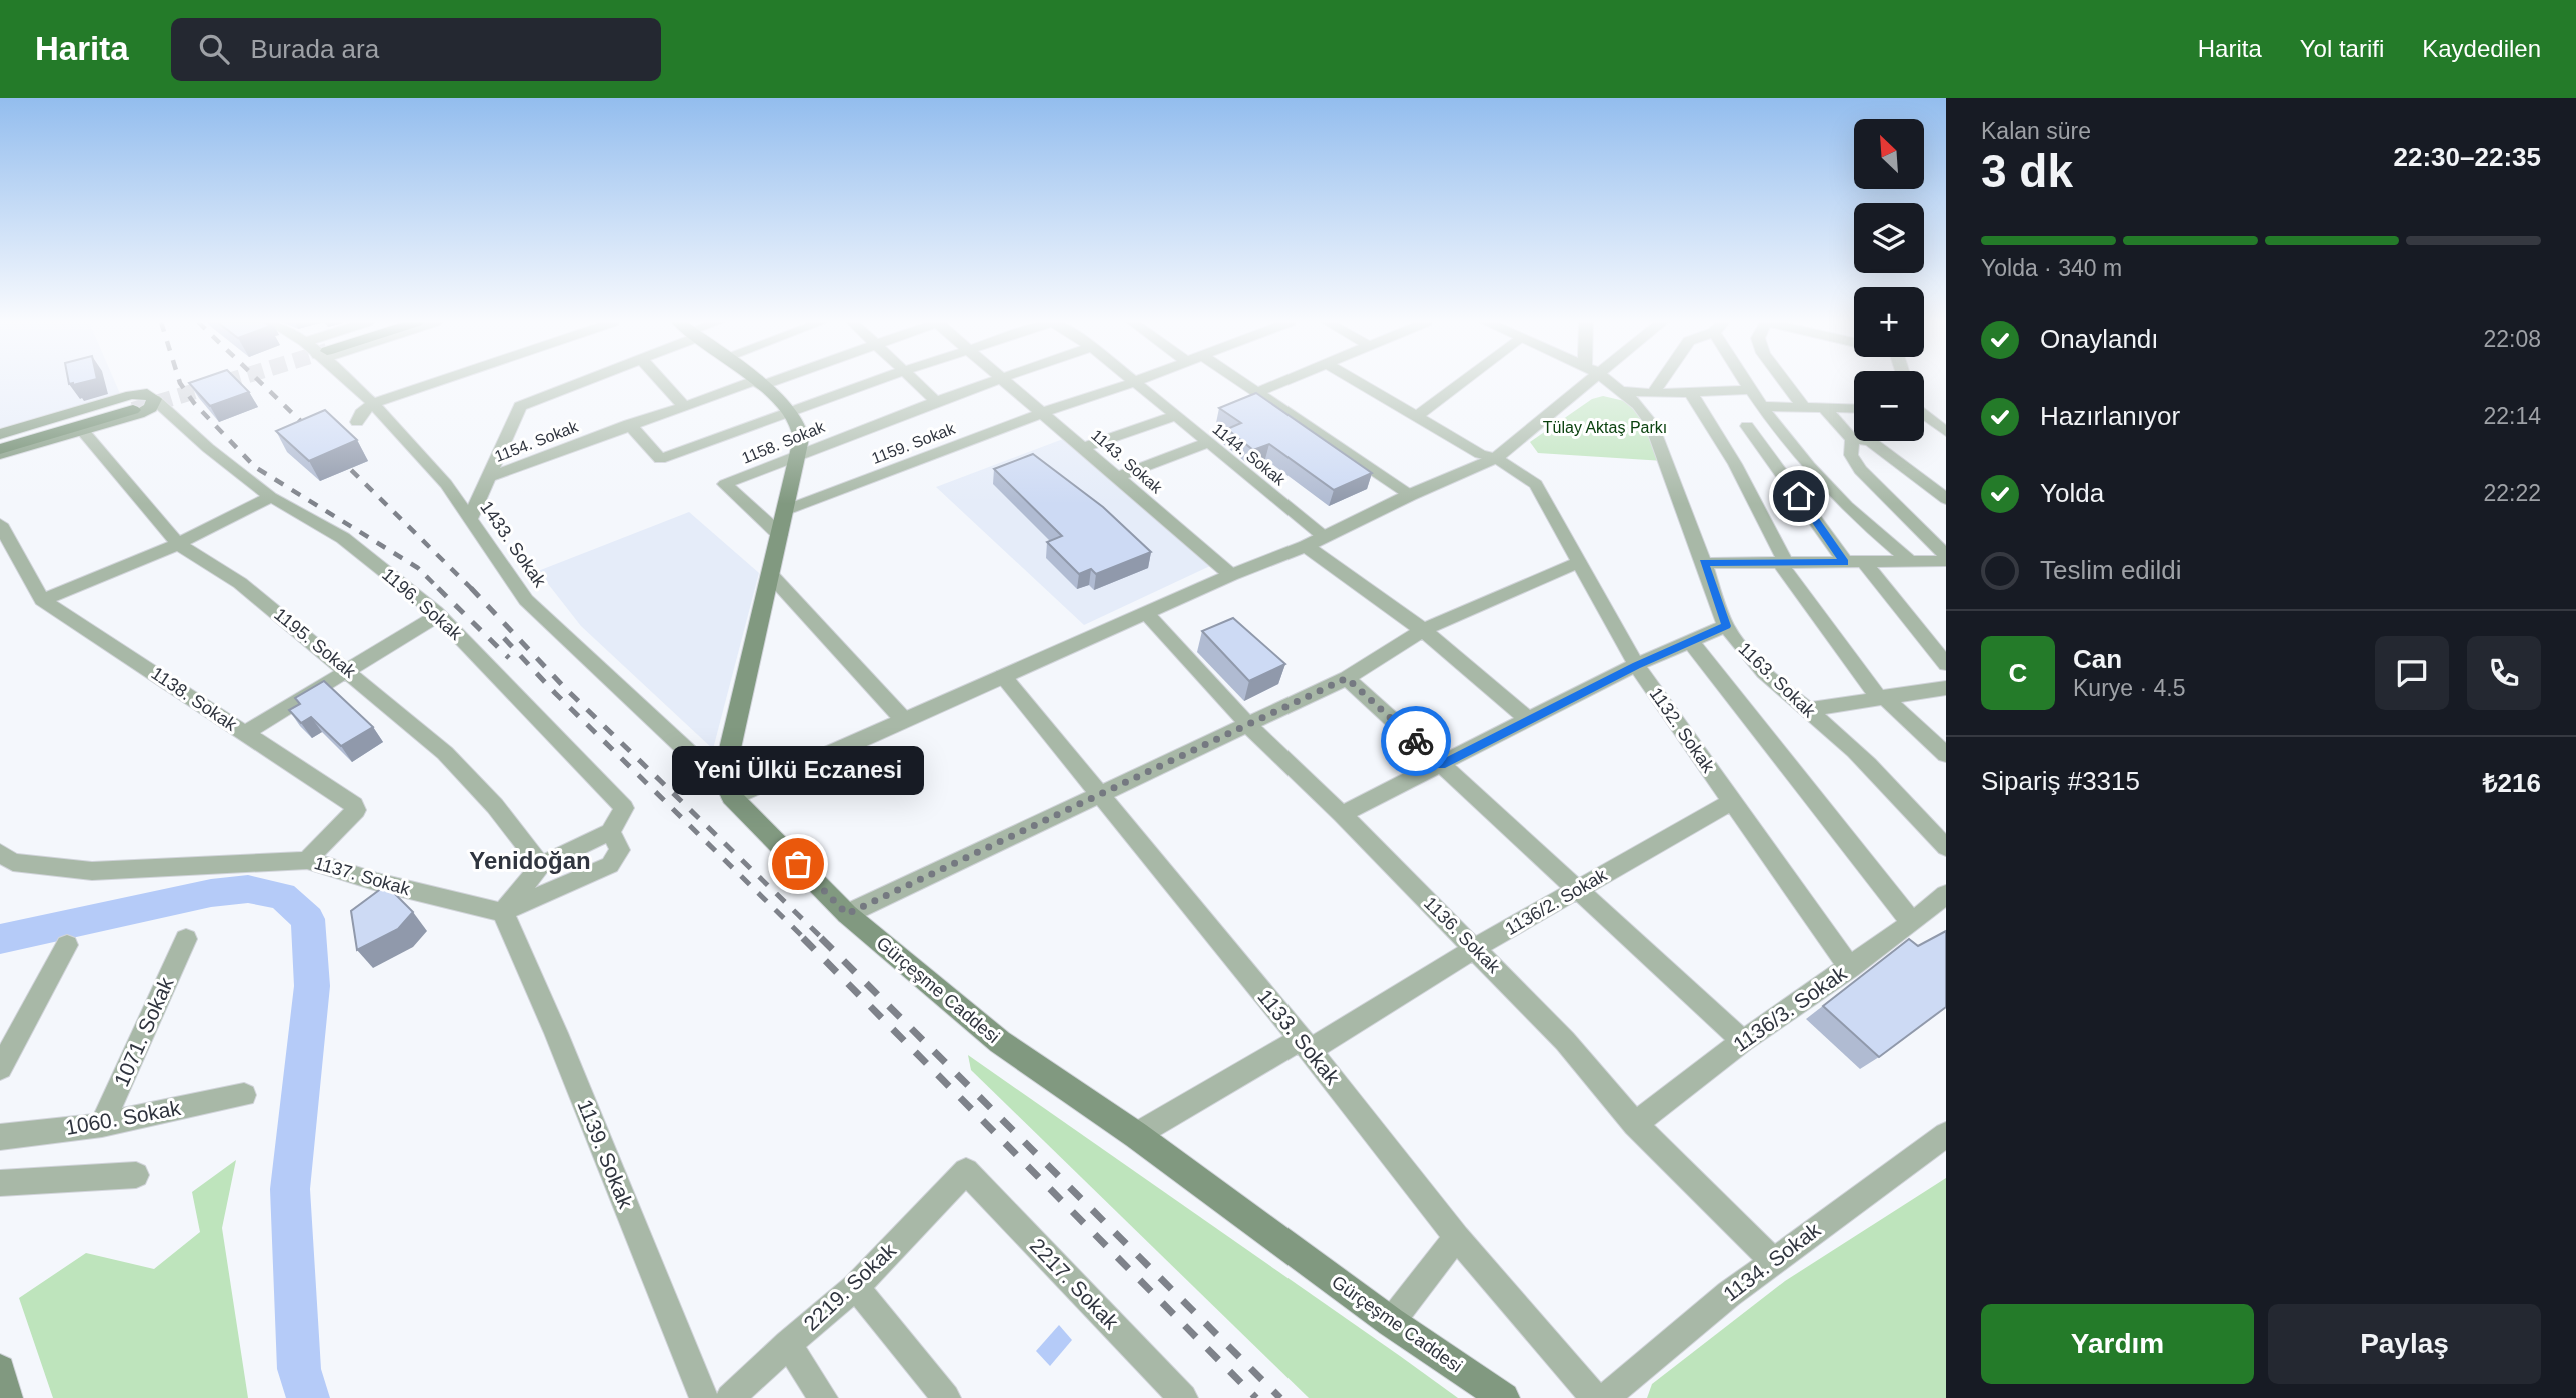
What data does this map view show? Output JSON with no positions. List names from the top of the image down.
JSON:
{
  "streets": {
    "main road": ["Gürçeşme Caddesi"],
    "street": [
      "1154. Sokak",
      "1158. Sokak",
      "1159. Sokak",
      "1144. Sokak",
      "1143. Sokak",
      "1433. Sokak",
      "1196. Sokak",
      "1195. Sokak",
      "1163. Sokak",
      "1138. Sokak",
      "1132. Sokak",
      "1137. Sokak",
      "1136/2. Sokak",
      "1136. Sokak",
      "1136/3. Sokak",
      "1071. Sokak",
      "1133. Sokak",
      "1060. Sokak",
      "1139. Sokak",
      "1134. Sokak",
      "2217. Sokak",
      "2219. Sokak"
    ]
  },
  "crossings": [
    ["1159. Sokak", "1143. Sokak"],
    ["1433. Sokak", "Gürçeşme Caddesi"],
    ["1138. Sokak", "1137. Sokak"],
    ["1132. Sokak", "1136/2. Sokak"],
    ["1132. Sokak", "1136/3. Sokak"],
    ["1137. Sokak", "1139. Sokak"],
    ["1136/2. Sokak", "1136. Sokak"],
    ["1136/2. Sokak", "Gürçeşme Caddesi"],
    ["1136/2. Sokak", "1133. Sokak"],
    ["1136. Sokak", "1136/3. Sokak"],
    ["1136. Sokak", "1134. Sokak"],
    ["1071. Sokak", "1060. Sokak"],
    ["2217. Sokak", "2219. Sokak"]
  ],
  "districts": ["Yenidoğan"],
  "parks": ["Tülay Aktaş Parkı"],
  "places": ["Yeni Ülkü Eczanesi"],
  "north": "top left",
  "page": {
    "header": "Harita",
    "search": "Burada ara",
    "nav": ["Harita", "Yol tarifi", "Kaydedilen"],
    "heading": ["3 dk", "Kalan süre", "22:30–22:35"],
    "panel": [
      "Can",
      "Kurye · 4.5",
      "Sipariş #3315",
      "₺216"
    ],
    "map_buttons": ["+", "−"],
    "bar": "Yolda · 340 m",
    "list": [
      ["Onaylandı", "22:08"],
      ["Hazırlanıyor", "22:14"],
      ["Yolda", "22:22"],
      "Teslim edildi"
    ],
    "round": "C",
    "bubble": "Yeni Ülkü Eczanesi",
    "buttons": ["Yardım", "Paylaş"]
  }
}
